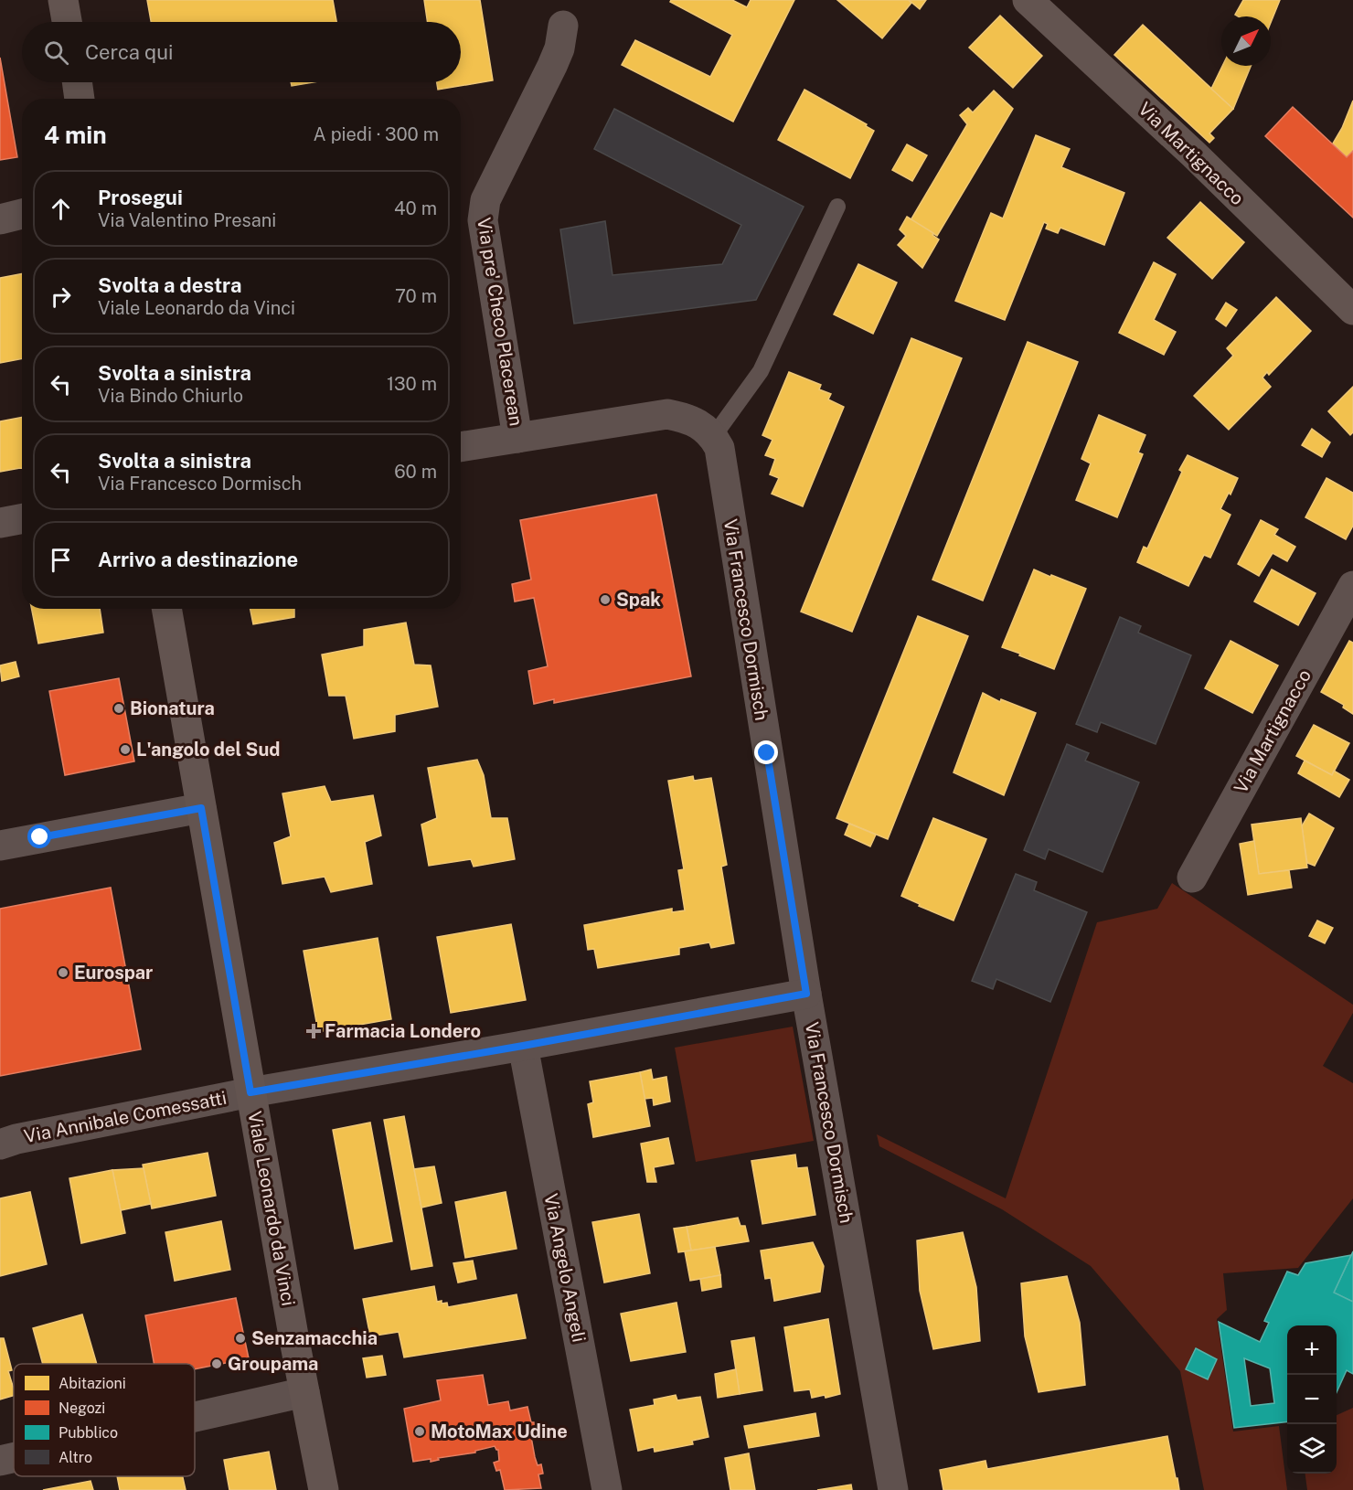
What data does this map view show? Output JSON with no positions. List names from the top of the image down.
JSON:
{
  "streets": {
    "main road": ["Via Martignacco", "Viale Leonardo da Vinci"],
    "street": [
      "Via pre' Checo Placerean",
      "Via Francesco Dormisch",
      "Via Annibale Comessatti",
      "Via Angelo Angeli"
    ]
  },
  "crossings": [
    ["Via Francesco Dormisch", "Via Annibale Comessatti"],
    ["Via Annibale Comessatti", "Viale Leonardo da Vinci"],
    ["Via Annibale Comessatti", "Via Angelo Angeli"]
  ],
  "places": {
    "other": [
      "Spak",
      "Bionatura",
      "L'angolo del Sud",
      "Eurospar",
      "Senzamacchia",
      "Groupama",
      "MotoMax Udine"
    ],
    "health": ["Farmacia Londero"]
  },
  "legend": [
    "Abitazioni",
    "Negozi",
    "Pubblico",
    "Altro"
  ],
  "north": "top right",
  "page": {
    "search": "Cerca qui",
    "heading": ["4 min", "A piedi · 300 m"],
    "list": [
      ["Prosegui", "Via Valentino Presani", "40 m"],
      ["Svolta a destra", "Viale Leonardo da Vinci", "70 m"],
      ["Svolta a sinistra", "Via Bindo Chiurlo", "130 m"],
      ["Svolta a sinistra", "Via Francesco Dormisch", "60 m"],
      "Arrivo a destinazione"
    ],
    "map_buttons": ["+", "−"]
  }
}
